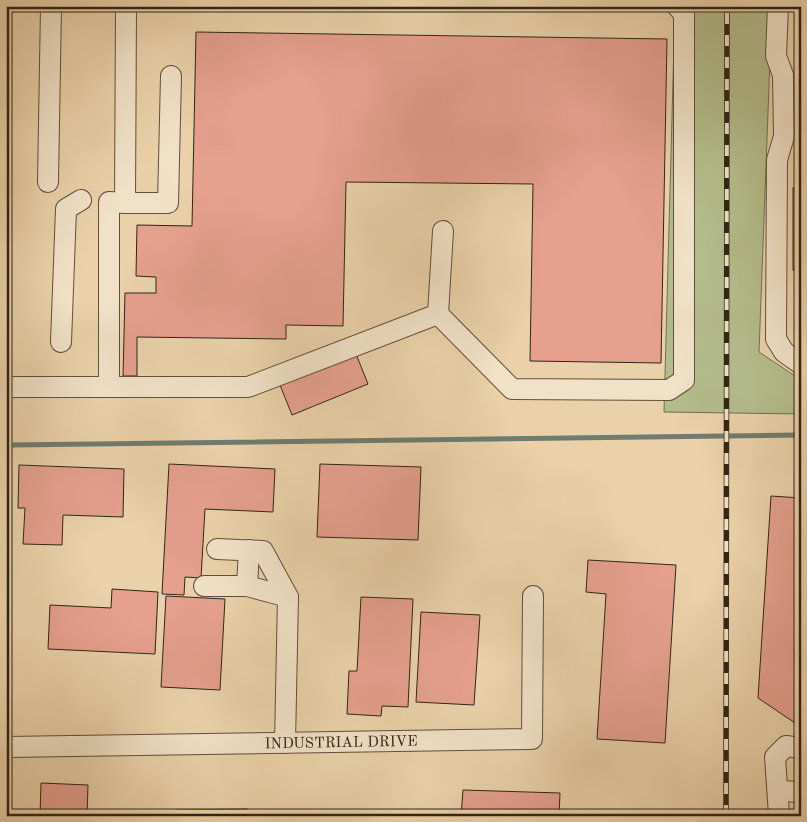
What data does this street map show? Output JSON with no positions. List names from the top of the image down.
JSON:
{
  "streets": {
    "street": ["INDUSTRIAL DRIVE"]
  }
}
